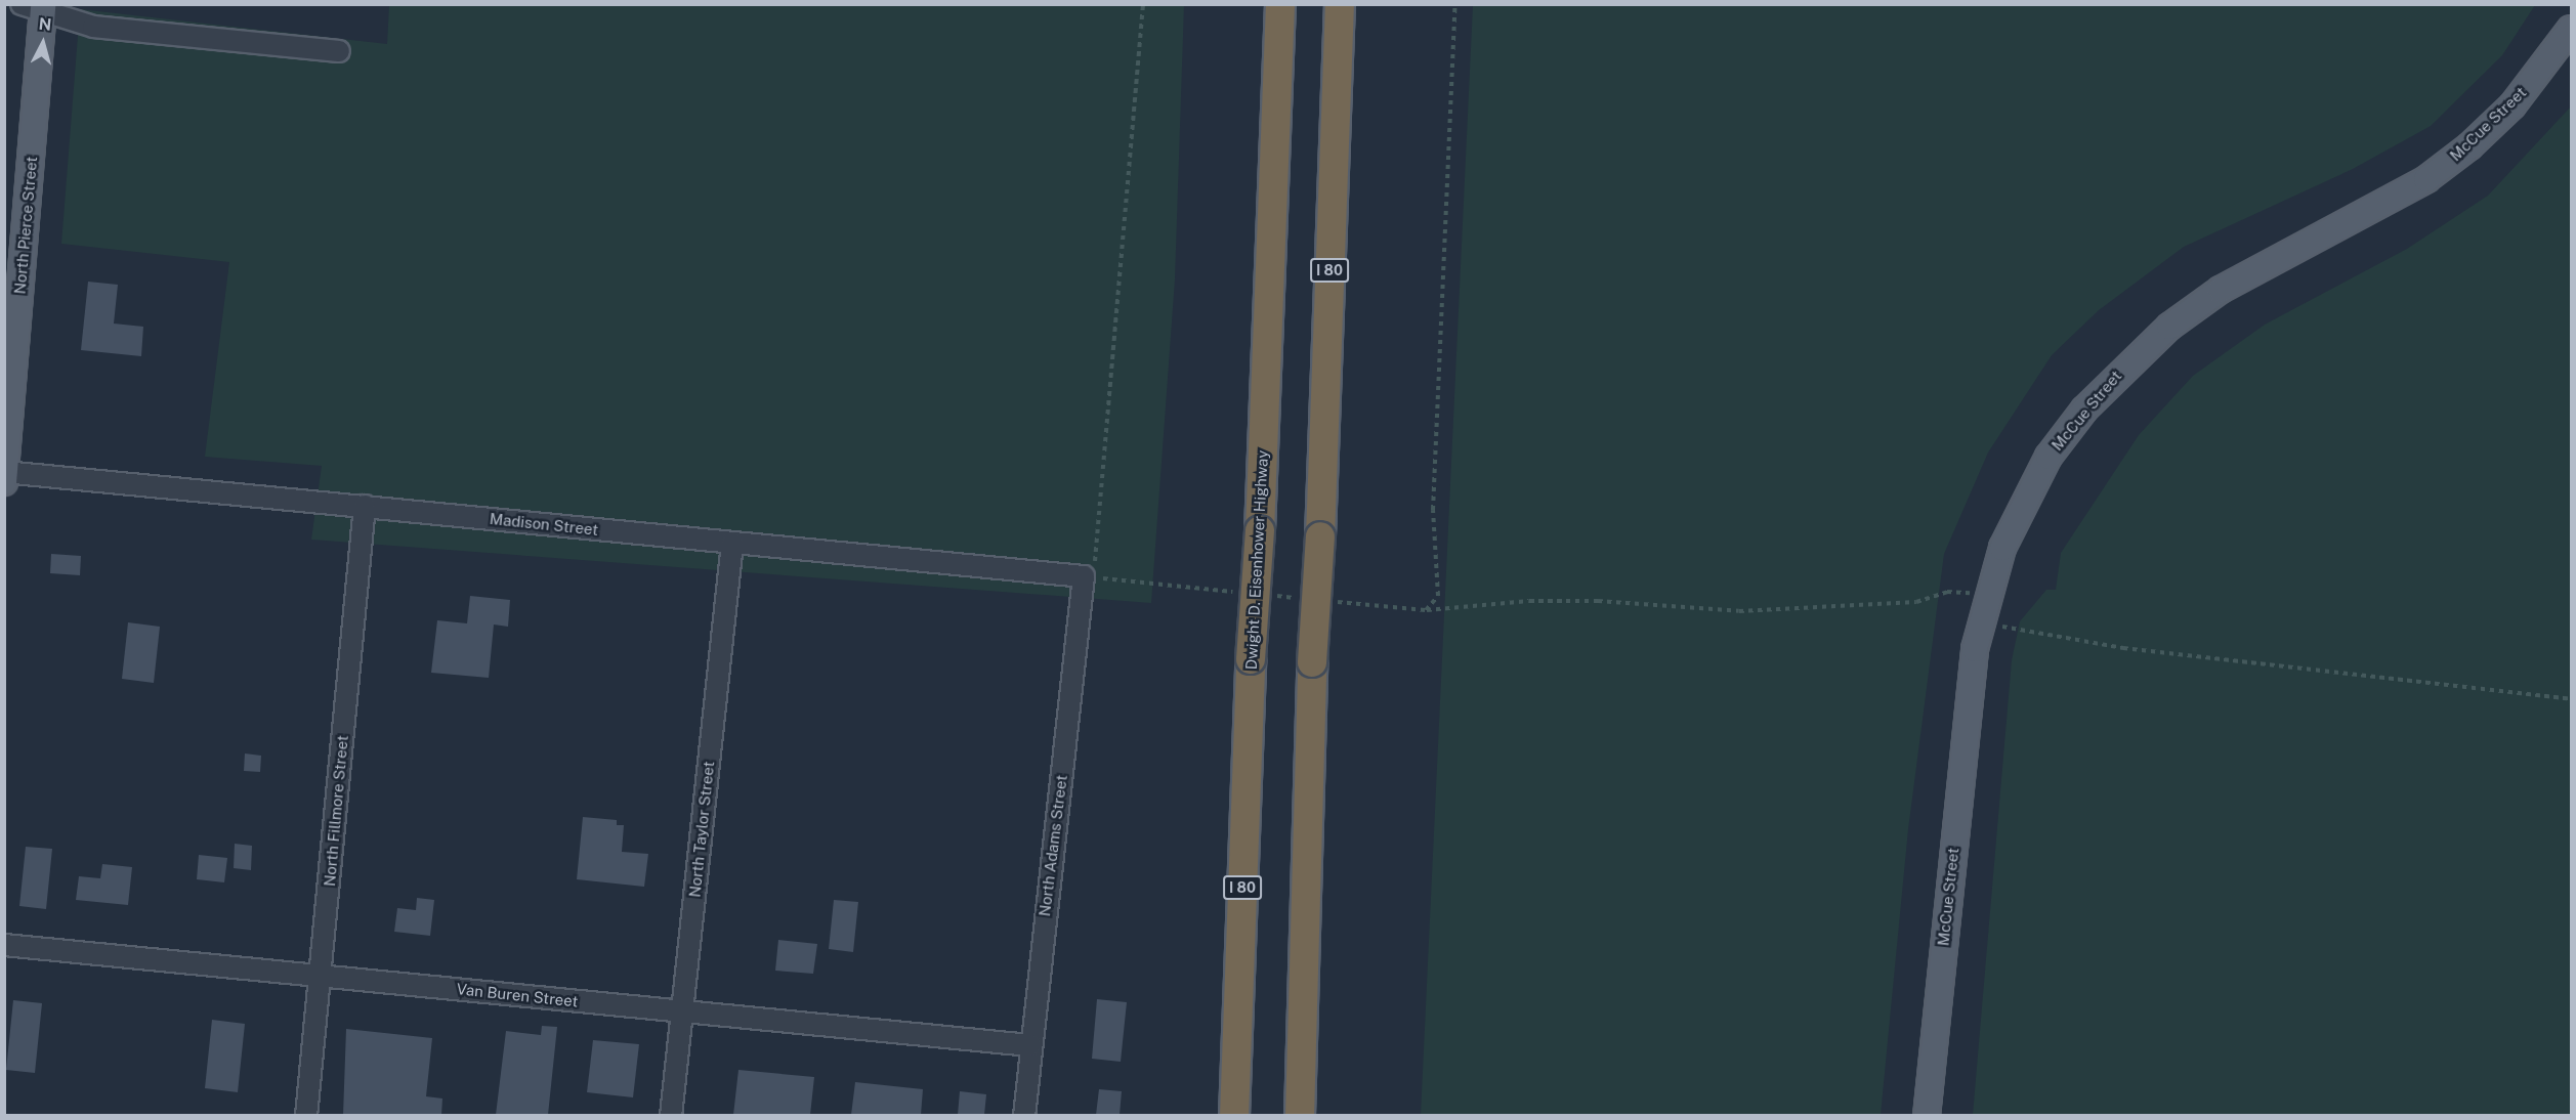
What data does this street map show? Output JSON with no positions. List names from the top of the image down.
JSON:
{
  "streets": {
    "highway": ["I 80", "Dwight D. Eisenhower Highway"],
    "main road": ["McCue Street", "North Pierce Street"],
    "street": [
      "Madison Street",
      "North Fillmore Street",
      "North Taylor Street",
      "North Adams Street",
      "Van Buren Street"
    ]
  },
  "crossings": [
    ["North Pierce Street", "Madison Street"],
    ["Madison Street", "North Fillmore Street"],
    ["Madison Street", "North Taylor Street"],
    ["Madison Street", "North Adams Street"],
    ["North Fillmore Street", "Van Buren Street"],
    ["North Taylor Street", "Van Buren Street"],
    ["North Adams Street", "Van Buren Street"]
  ],
  "north": "top"
}
